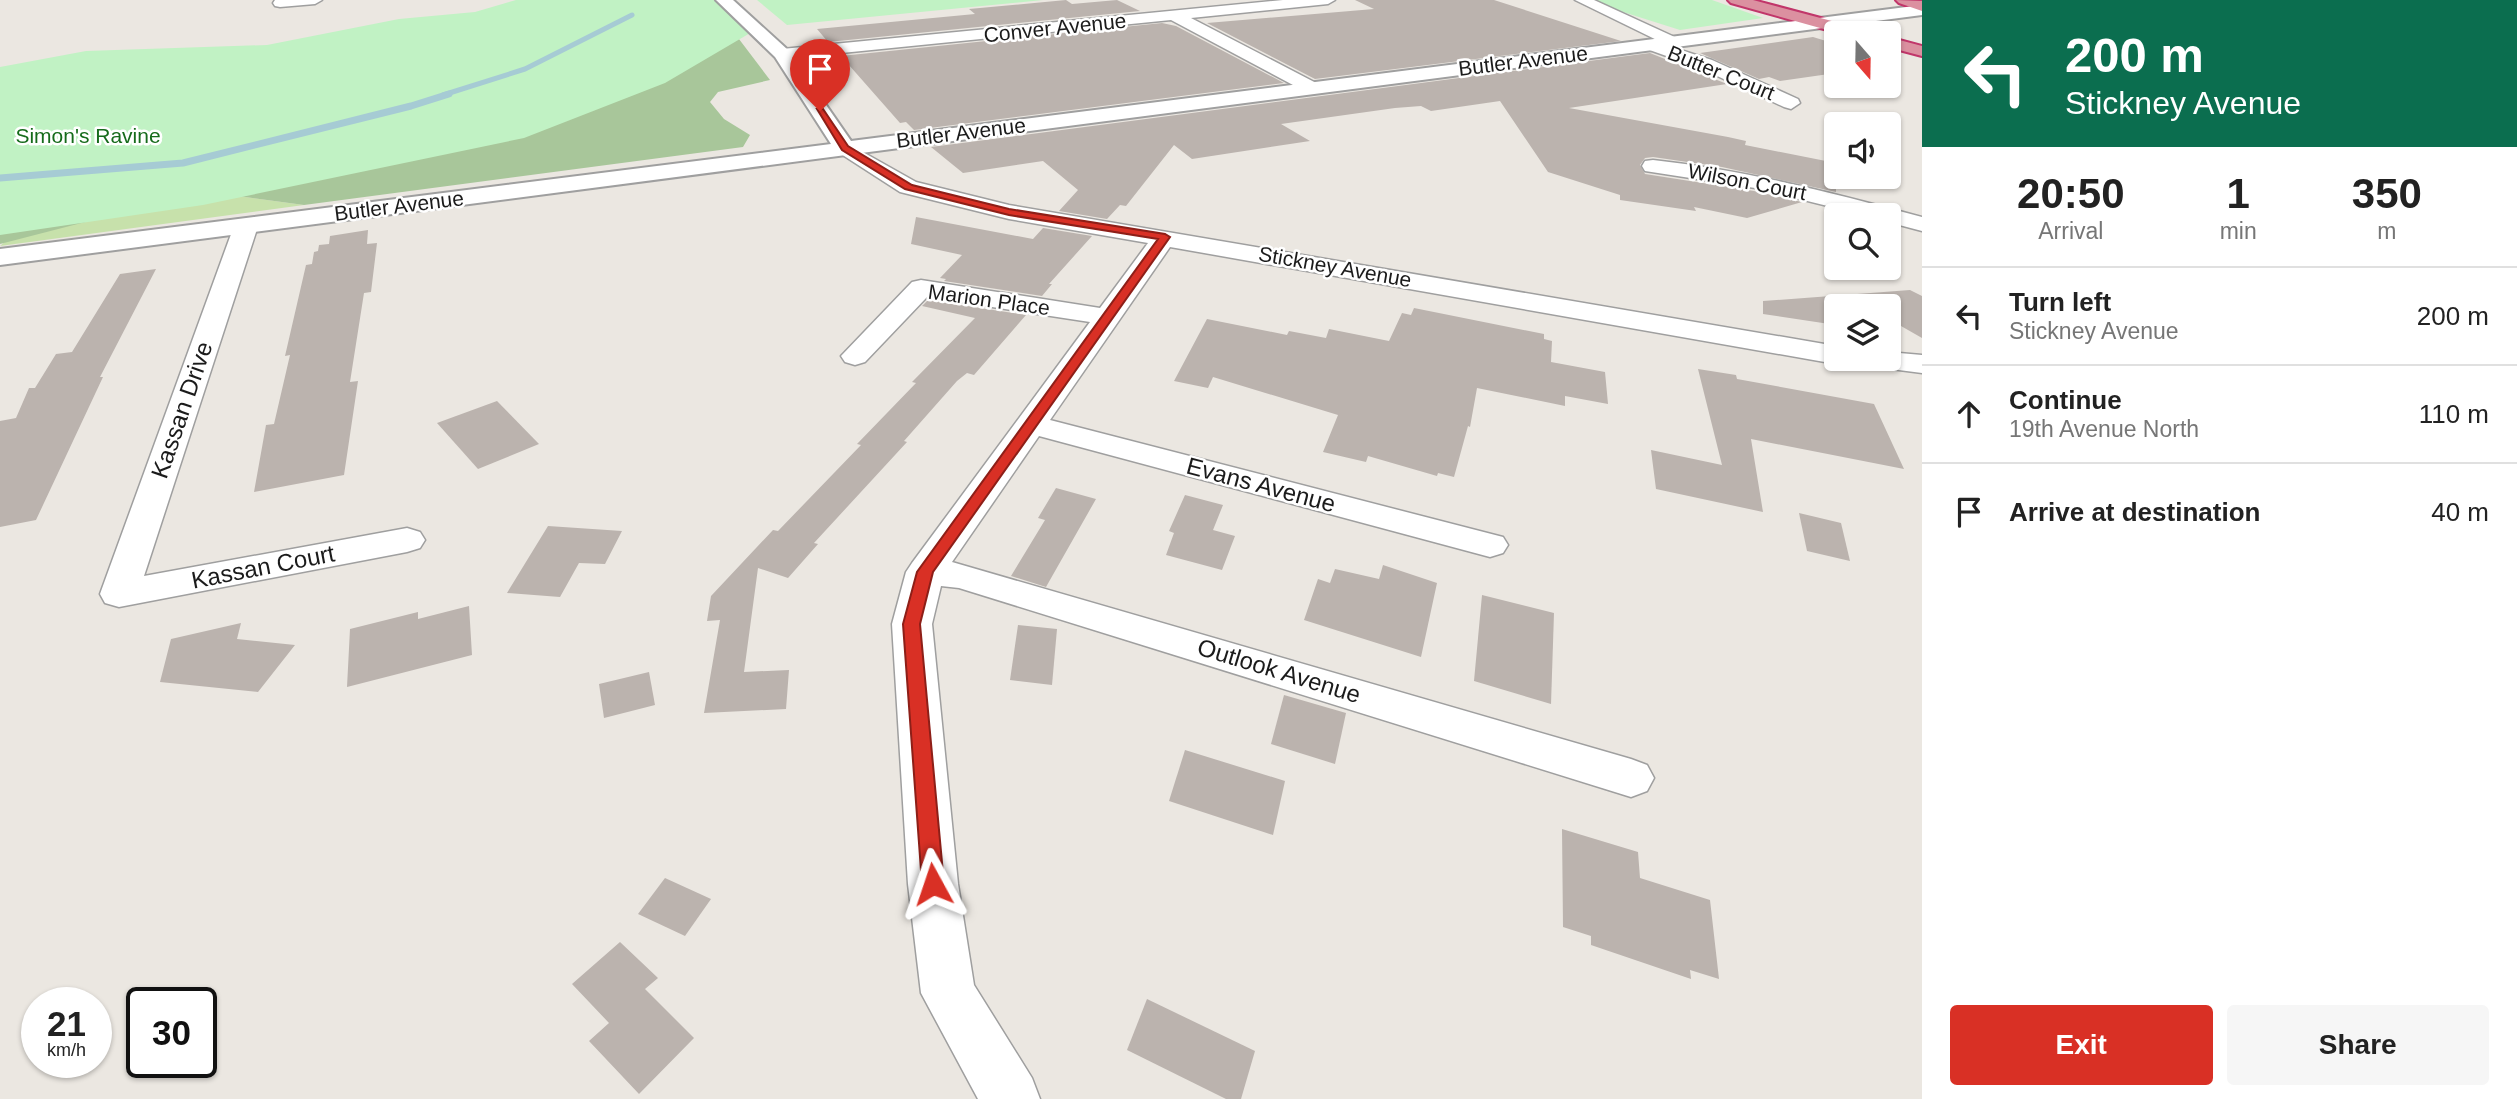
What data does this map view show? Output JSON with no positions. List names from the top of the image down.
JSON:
{
  "streets": {
    "street": [
      "Conver Avenue",
      "Butler Avenue",
      "Butter Court",
      "Wilson Court",
      "Stickney Avenue",
      "Marion Place",
      "Kassan Drive",
      "Evans Avenue",
      "Kassan Court",
      "Outlook Avenue"
    ]
  },
  "crossings": [
    ["Butler Avenue", "Butter Court"],
    ["Butler Avenue", "Stickney Avenue"],
    ["Butler Avenue", "Kassan Drive"],
    ["Kassan Drive", "Kassan Court"]
  ],
  "parks": ["Simon's Ravine"],
  "north": "bottom",
  "page": {
    "turn": ["200 m", "Stickney Avenue"],
    "eta": [
      "20:50",
      "Arrival",
      "1",
      "min",
      "350",
      "m"
    ],
    "list": [
      {
        "name": "Turn left",
        "note": "Stickney Avenue",
        "value": "200 m"
      },
      {
        "name": "Continue",
        "note": "19th Avenue North",
        "value": "110 m"
      },
      {
        "name": "Arrive at destination",
        "value": "40 m"
      }
    ],
    "speed": "21 km/h",
    "limit": "30",
    "buttons": ["Exit", "Share"]
  }
}
